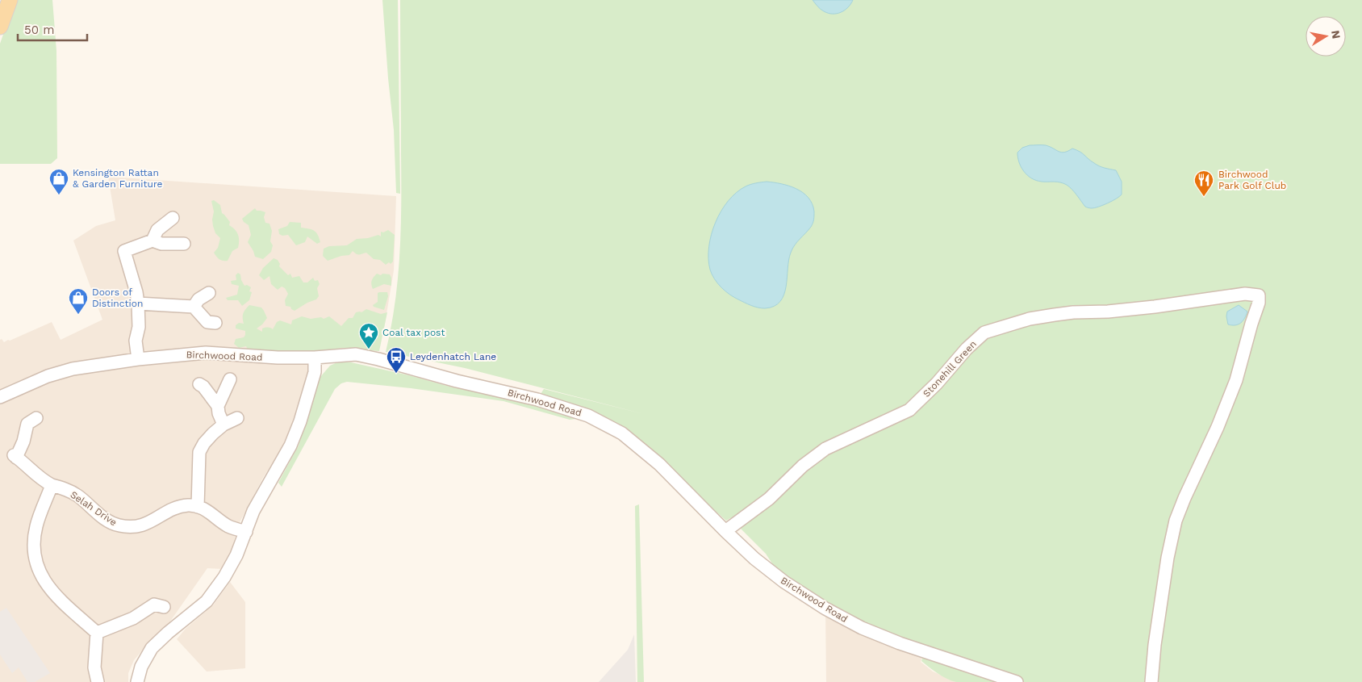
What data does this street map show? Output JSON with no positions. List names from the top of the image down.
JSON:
{
  "streets": {
    "street": ["Birchwood Road", "Stonehill Green", "Selah Drive"]
  },
  "crossings": [
    ["Birchwood Road", "Stonehill Green"]
  ],
  "places": {
    "shop": ["Kensington Rattan & Garden Furniture", "Doors of Distinction"],
    "restaurant": ["Birchwood Park Golf Club"],
    "place": ["Coal tax post"],
    "bus stop": ["Leydenhatch Lane"]
  },
  "scale_bar": "50 m",
  "north": "right"
}
